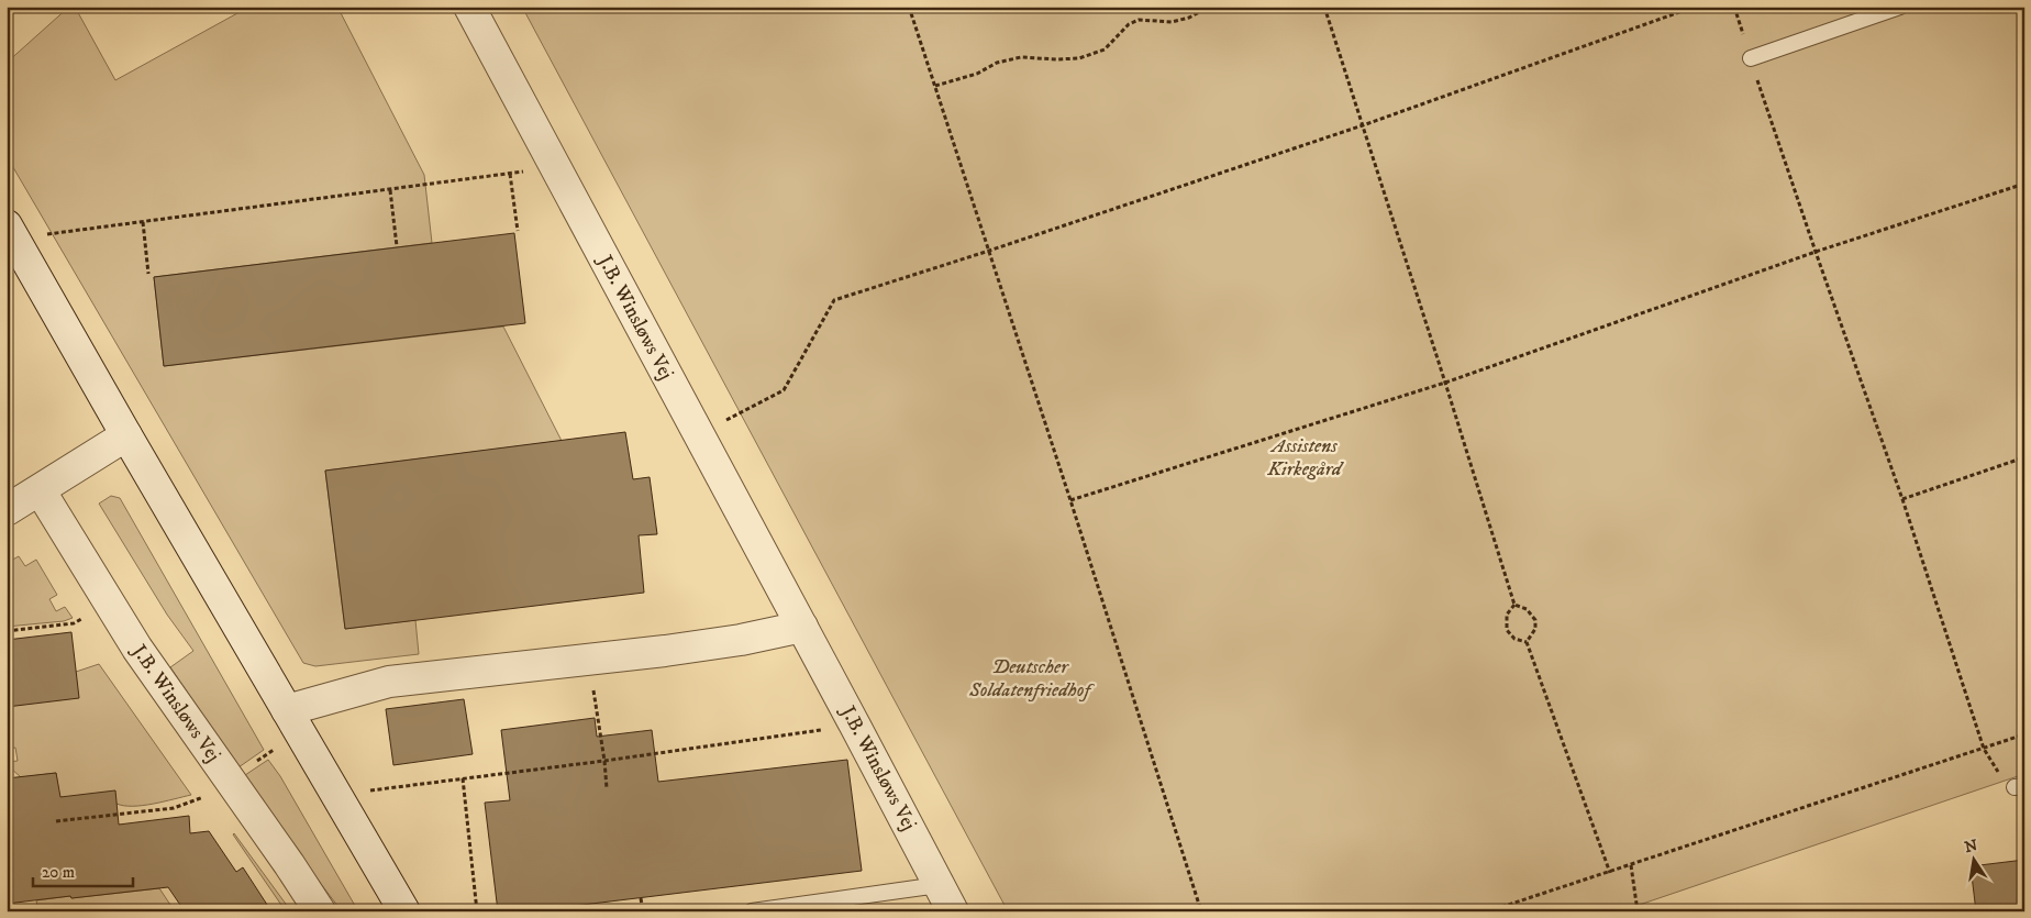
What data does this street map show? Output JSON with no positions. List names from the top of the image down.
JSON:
{
  "streets": {
    "street": ["J.B. Winsløws Vej"]
  },
  "parks": ["Assistens Kirkegård", "Deutscher Soldatenfriedhof"],
  "scale_bar": "20 m",
  "north": "top"
}
